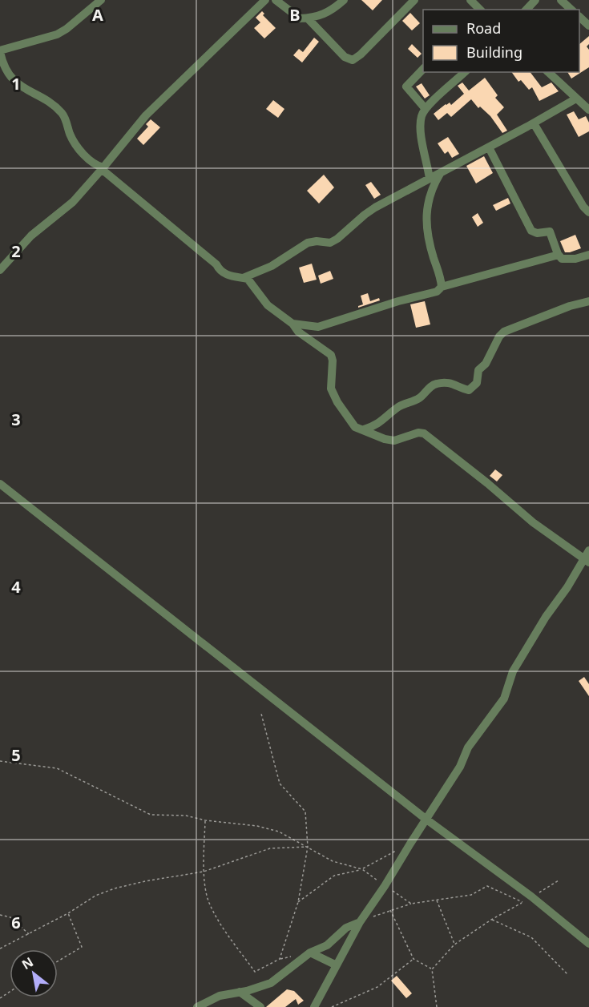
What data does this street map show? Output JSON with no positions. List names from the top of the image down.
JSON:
{
  "legend": ["Road", "Building"],
  "north": "top left",
  "grid": {
    "columns": ["A", "B"],
    "rows": [
      "1",
      "2",
      "3",
      "4",
      "5",
      "6"
    ]
  }
}
